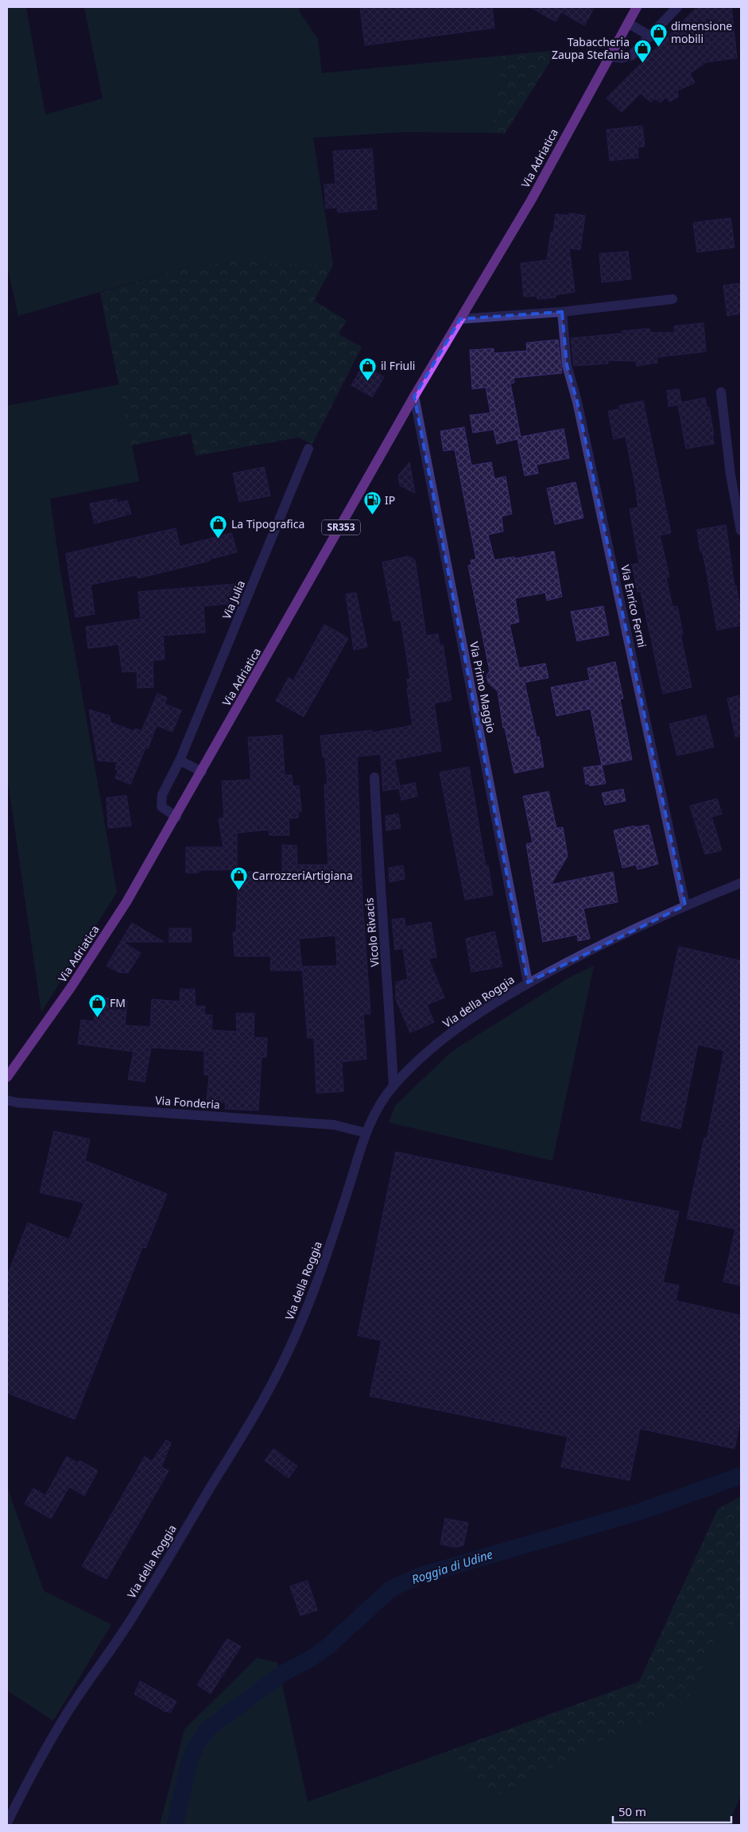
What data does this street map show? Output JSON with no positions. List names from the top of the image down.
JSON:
{
  "streets": {
    "main road": ["Via Adriatica", "SR353"],
    "street": [
      "Via Julia",
      "Via Enrico Fermi",
      "Via Primo Maggio",
      "Vicolo Rivacis",
      "Via della Roggia",
      "Via Fonderia"
    ]
  },
  "crossings": [
    ["Via Adriatica", "Via Julia"],
    ["Via Adriatica", "Via Primo Maggio"],
    ["Via Enrico Fermi", "Via della Roggia"],
    ["Via Primo Maggio", "Via della Roggia"],
    ["Vicolo Rivacis", "Via della Roggia"],
    ["Via della Roggia", "Via Fonderia"]
  ],
  "water": ["Roggia di Udine"],
  "places": {
    "shop": [
      "dimensione mobili",
      "Tabaccheria Zaupa Stefania",
      "il Friuli",
      "La Tipografica",
      "CarrozzeriArtigiana",
      "FM"
    ],
    "fuel station": ["IP"]
  },
  "scale_bar": "50 m"
}
